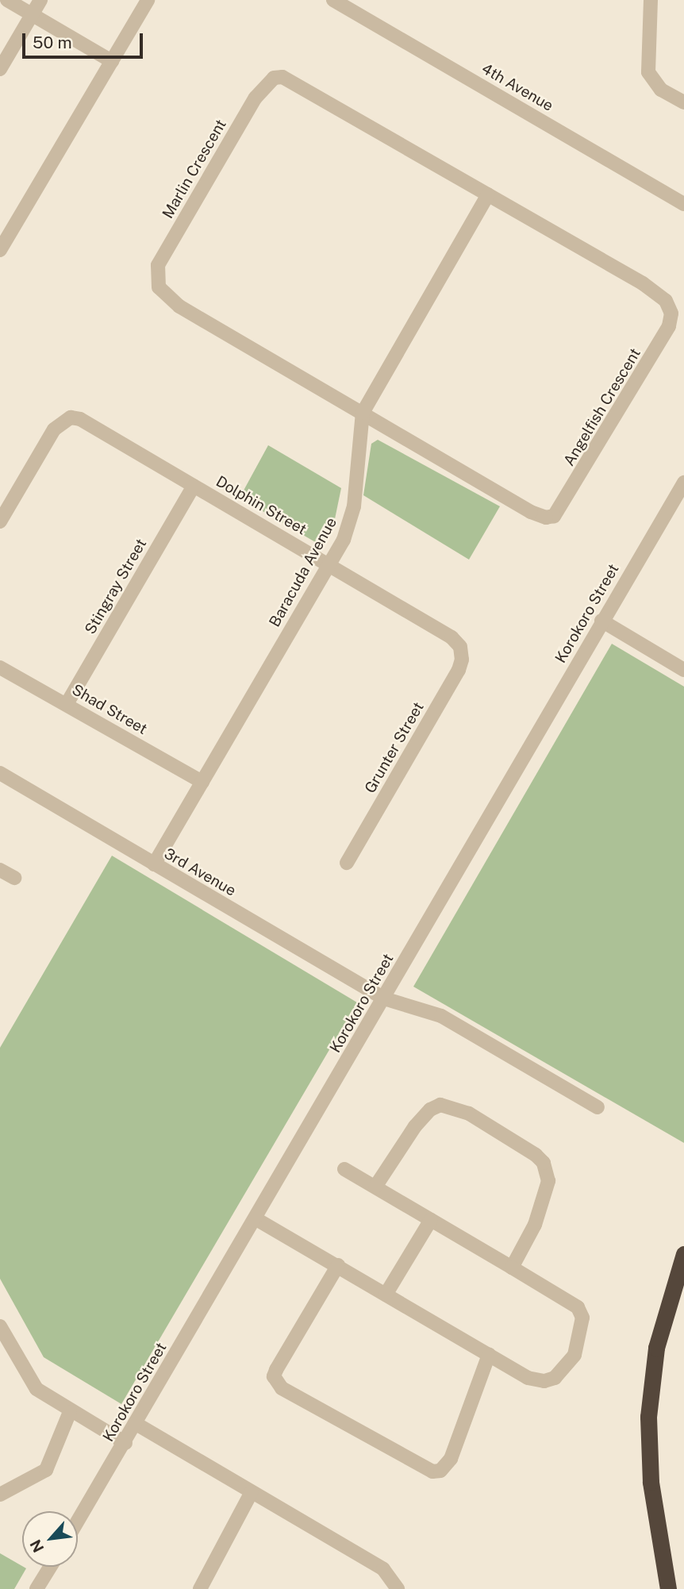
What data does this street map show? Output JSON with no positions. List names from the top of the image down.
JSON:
{
  "streets": {
    "street": [
      "4th Avenue",
      "Marlin Crescent",
      "Angelfish Crescent",
      "Dolphin Street",
      "Baracuda Avenue",
      "Stingray Street",
      "Korokoro Street",
      "Shad Street",
      "Grunter Street",
      "3rd Avenue"
    ]
  },
  "crossings": [
    ["Marlin Crescent", "Angelfish Crescent"],
    ["Marlin Crescent", "Baracuda Avenue"],
    ["Angelfish Crescent", "Baracuda Avenue"],
    ["Dolphin Street", "Baracuda Avenue"],
    ["Dolphin Street", "Stingray Street"],
    ["Dolphin Street", "Grunter Street"],
    ["Baracuda Avenue", "Shad Street"],
    ["Baracuda Avenue", "3rd Avenue"],
    ["Stingray Street", "Shad Street"],
    ["Korokoro Street", "3rd Avenue"]
  ],
  "scale_bar": "50 m",
  "north": "bottom left"
}
